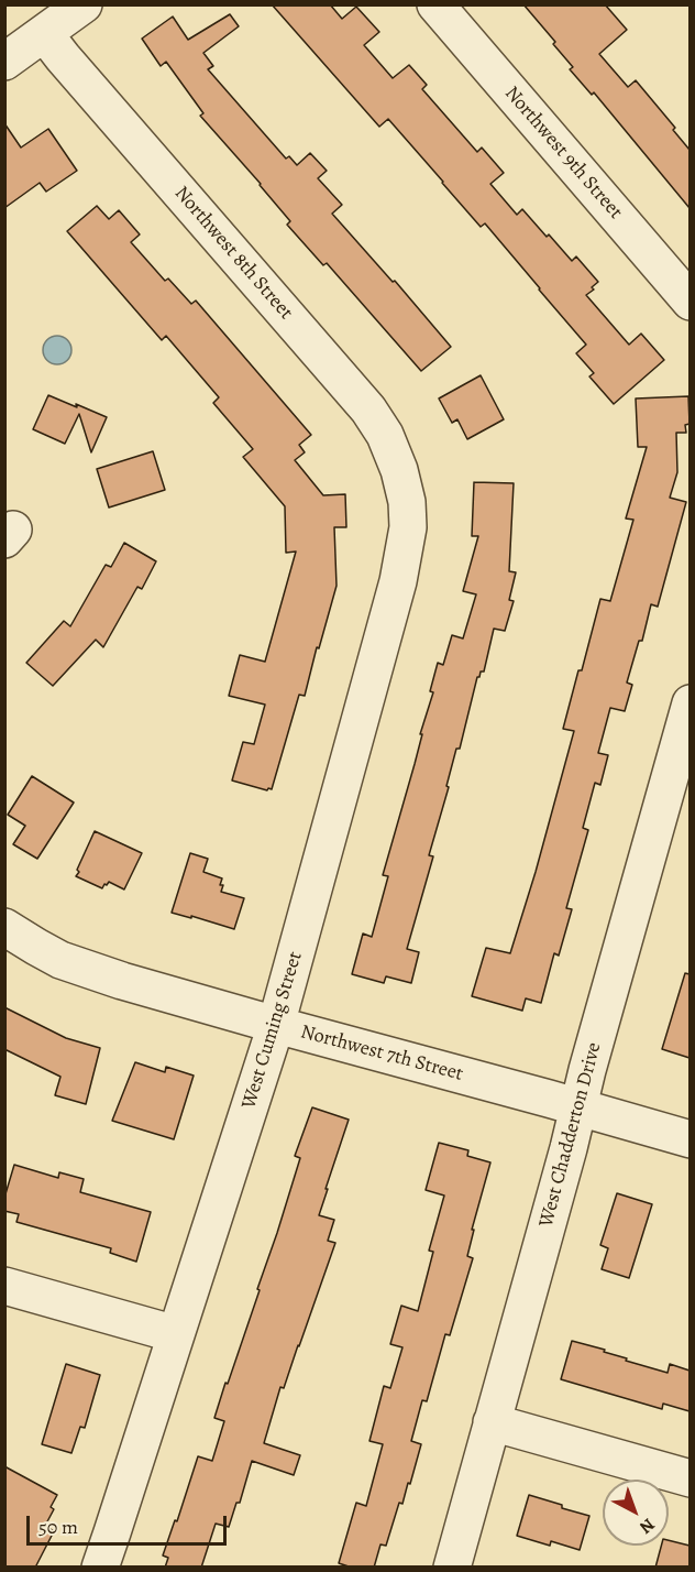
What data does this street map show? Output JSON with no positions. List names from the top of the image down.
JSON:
{
  "streets": {
    "street": [
      "Northwest 9th Street",
      "Northwest 8th Street",
      "West Cuming Street",
      "Northwest 7th Street",
      "West Chadderton Drive"
    ]
  },
  "crossings": [
    ["Northwest 8th Street", "West Cuming Street"],
    ["West Cuming Street", "Northwest 7th Street"],
    ["Northwest 7th Street", "West Chadderton Drive"]
  ],
  "scale_bar": "50 m",
  "north": "bottom right"
}
